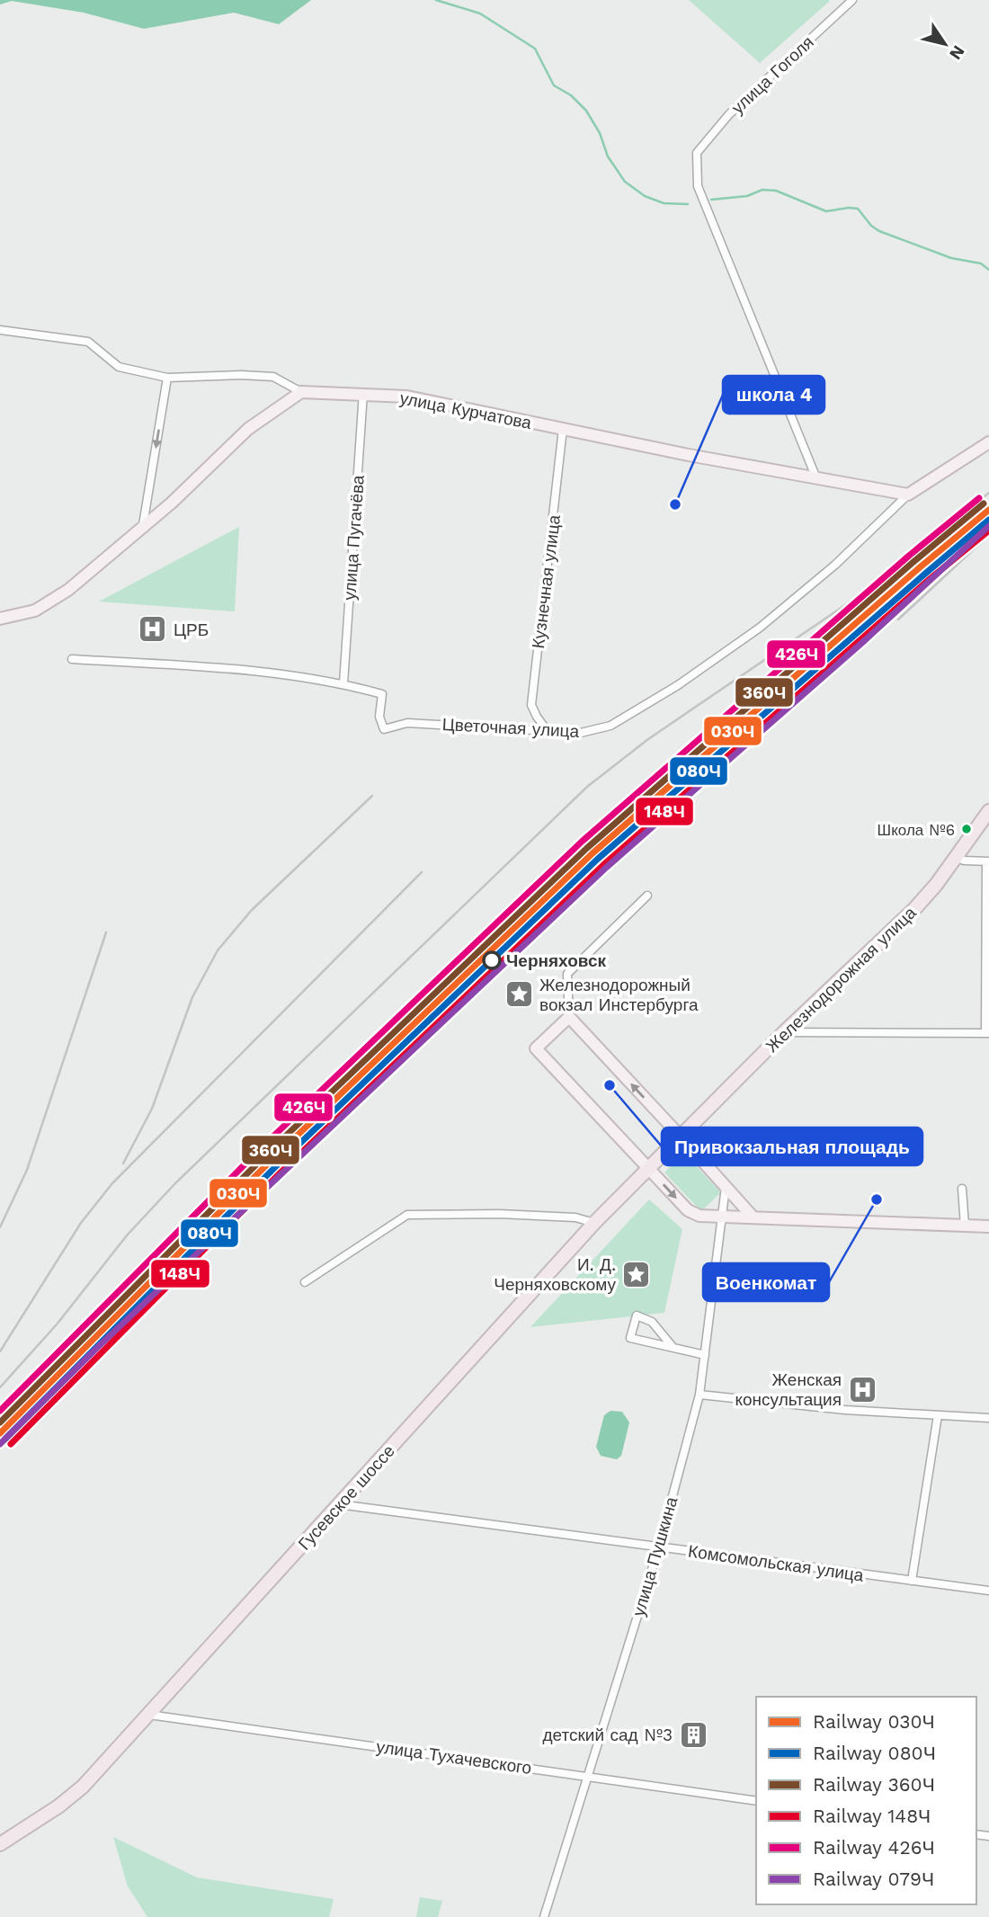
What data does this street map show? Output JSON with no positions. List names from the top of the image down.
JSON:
{
  "streets": {
    "highway": ["Железнодорожная улица", "Гусевское шоссе"],
    "main road": ["улица Курчатова"],
    "street": [
      "улица Гоголя",
      "улица Пугачёва",
      "Кузнечная улица",
      "Цветочная улица",
      "улица Пушкина",
      "Комсомольская улица",
      "улица Тухачевского"
    ]
  },
  "crossings": [
    ["улица Гоголя", "улица Курчатова"],
    ["улица Курчатова", "улица Пугачёва"],
    ["улица Курчатова", "Кузнечная улица"],
    ["улица Курчатова", "Цветочная улица"],
    ["улица Пугачёва", "Цветочная улица"],
    ["Кузнечная улица", "Цветочная улица"],
    ["Железнодорожная улица", "Гусевское шоссе"],
    ["Гусевское шоссе", "Комсомольская улица"],
    ["Гусевское шоссе", "улица Тухачевского"],
    ["улица Пушкина", "Комсомольская улица"],
    ["улица Пушкина", "улица Тухачевского"]
  ],
  "places": {
    "other": [
      "школа 4",
      "Школа №6",
      "Черняховск",
      "Привокзальная площадь",
      "Военкомат"
    ],
    "hospital": ["ЦРБ", "Женская консультация"],
    "place": ["Железнодорожный вокзал Инстербурга", "И. Д. Черняховскому"],
    "building": ["детский сад №3"]
  },
  "lines": [
    "rail line 426Ч",
    "rail line 360Ч",
    "rail line 030Ч",
    "rail line 080Ч",
    "rail line 079Ч",
    "rail line 148Ч"
  ],
  "legend": [
    "Railway 030Ч",
    "Railway 080Ч",
    "Railway 360Ч",
    "Railway 148Ч",
    "Railway 426Ч",
    "Railway 079Ч"
  ],
  "north": "bottom right"
}
